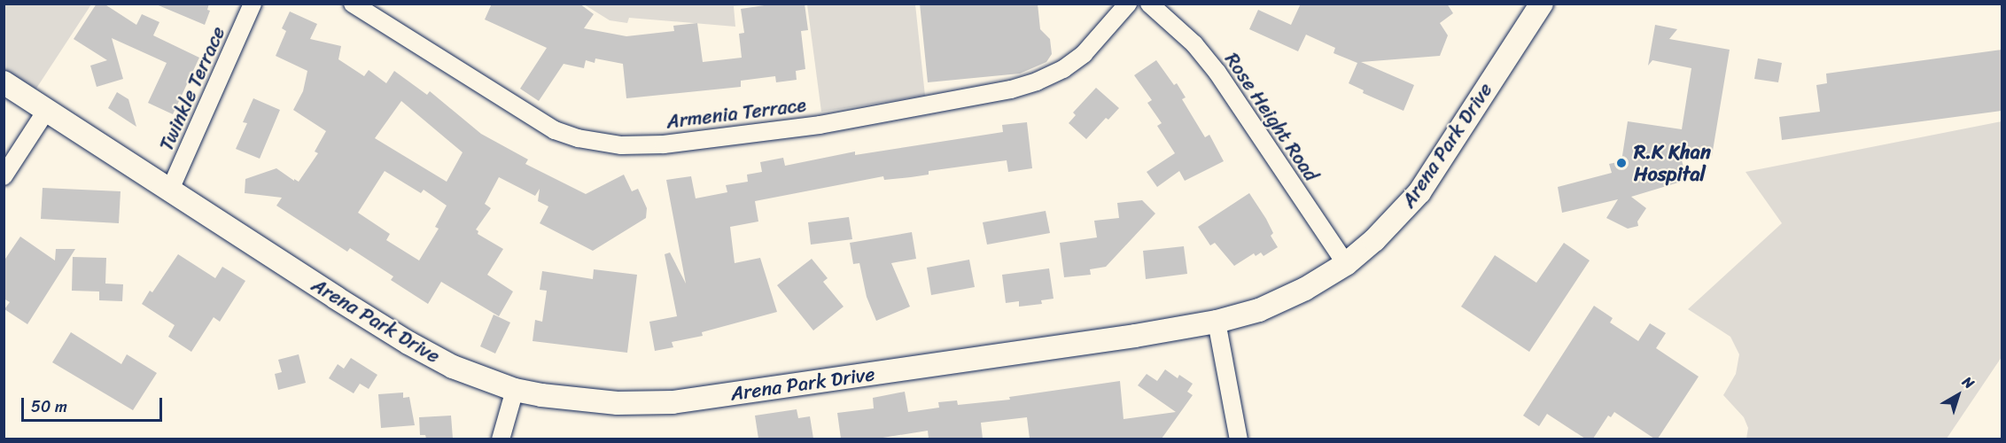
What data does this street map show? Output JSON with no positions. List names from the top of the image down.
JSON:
{
  "streets": {
    "street": [
      "Twinkle Terrace",
      "Armenia Terrace",
      "Rose Height Road",
      "Arena Park Drive"
    ]
  },
  "crossings": [
    ["Twinkle Terrace", "Arena Park Drive"],
    ["Rose Height Road", "Arena Park Drive"]
  ],
  "places": ["R.K Khan Hospital"],
  "scale_bar": "50 m",
  "north": "top right"
}
